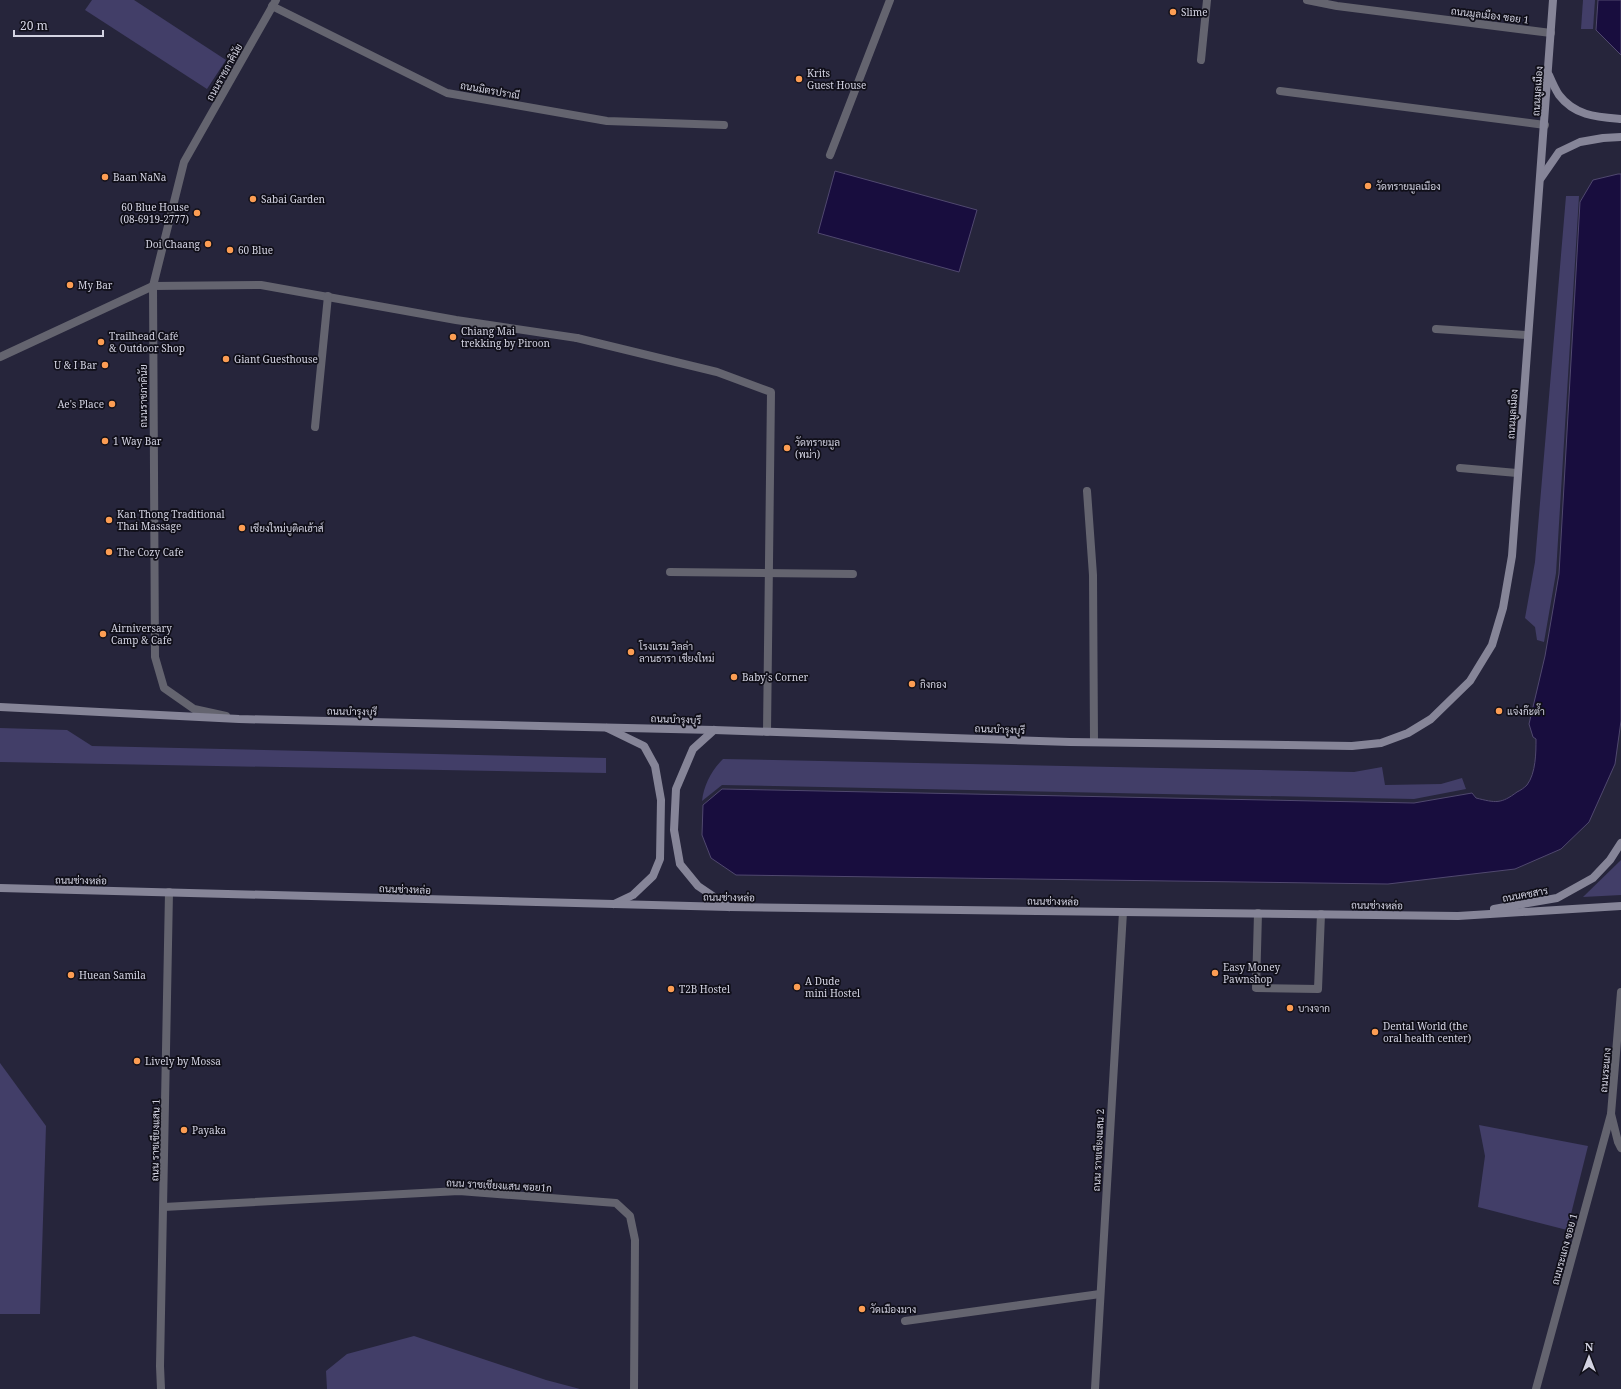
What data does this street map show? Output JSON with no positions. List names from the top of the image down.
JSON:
{
  "streets": {
    "main road": [
      "ถนนมูลเมือง",
      "ถนนบำรุงบุรี",
      "ถนนช่างหล่อ",
      "ถนนคชสาร"
    ],
    "street": [
      "ถนนมูลเมือง ซอย 1",
      "ถนนราชภาคินัย",
      "ถนนมิตรปราณี",
      "ถนนระแกง",
      "ถนน ราชเชียงแสน 1",
      "ถนน ราชเชียงแสน 2",
      "ถนน ราชเชียงแสน ซอย1ก",
      "ถนนระแกง ซอย 1"
    ]
  },
  "crossings": [
    ["ถนนมูลเมือง ซอย 1", "ถนนมูลเมือง"],
    ["ถนนราชภาคินัย", "ถนนมิตรปราณี"],
    ["ถนนราชภาคินัย", "ถนนบำรุงบุรี"],
    ["ถนนมูลเมือง", "ถนนบำรุงบุรี"],
    ["ถนนช่างหล่อ", "ถนนคชสาร"],
    ["ถนนช่างหล่อ", "ถนน ราชเชียงแสน 1"],
    ["ถนนช่างหล่อ", "ถนน ราชเชียงแสน 2"],
    ["ถนนระแกง", "ถนนระแกง ซอย 1"],
    ["ถนน ราชเชียงแสน 1", "ถนน ราชเชียงแสน ซอย1ก"]
  ],
  "places": [
    "Slime",
    "Krits Guest House",
    "Baan NaNa",
    "วัดทรายมูลเมือง",
    "Sabai Garden",
    "60 Blue House (08-6919-2777)",
    "Doi Chaang",
    "60 Blue",
    "My Bar",
    "Chiang Mai trekking by Piroon",
    "Trailhead Café & Outdoor Shop",
    "Giant Guesthouse",
    "U & I Bar",
    "Ae's Place",
    "1 Way Bar",
    "วัดทรายมูล (พม่า)",
    "Kan Thong Traditional Thai Massage",
    "เชียงใหม่บูติคเฮ้าส์",
    "The Cozy Cafe",
    "Airniversary Camp & Cafe",
    "โรงแรม วิลล่า ลานธารา เชียงใหม่",
    "Baby's Corner",
    "กิงกอง",
    "แจ่งก๊ะต๊ำ",
    "Easy Money Pawnshop",
    "Huean Samila",
    "A Dude mini Hostel",
    "T2B Hostel",
    "บางจาก",
    "Dental World (the oral health center)",
    "Lively by Mossa",
    "Payaka",
    "วัดเมืองมาง"
  ],
  "scale_bar": "20 m",
  "north": "top"
}
